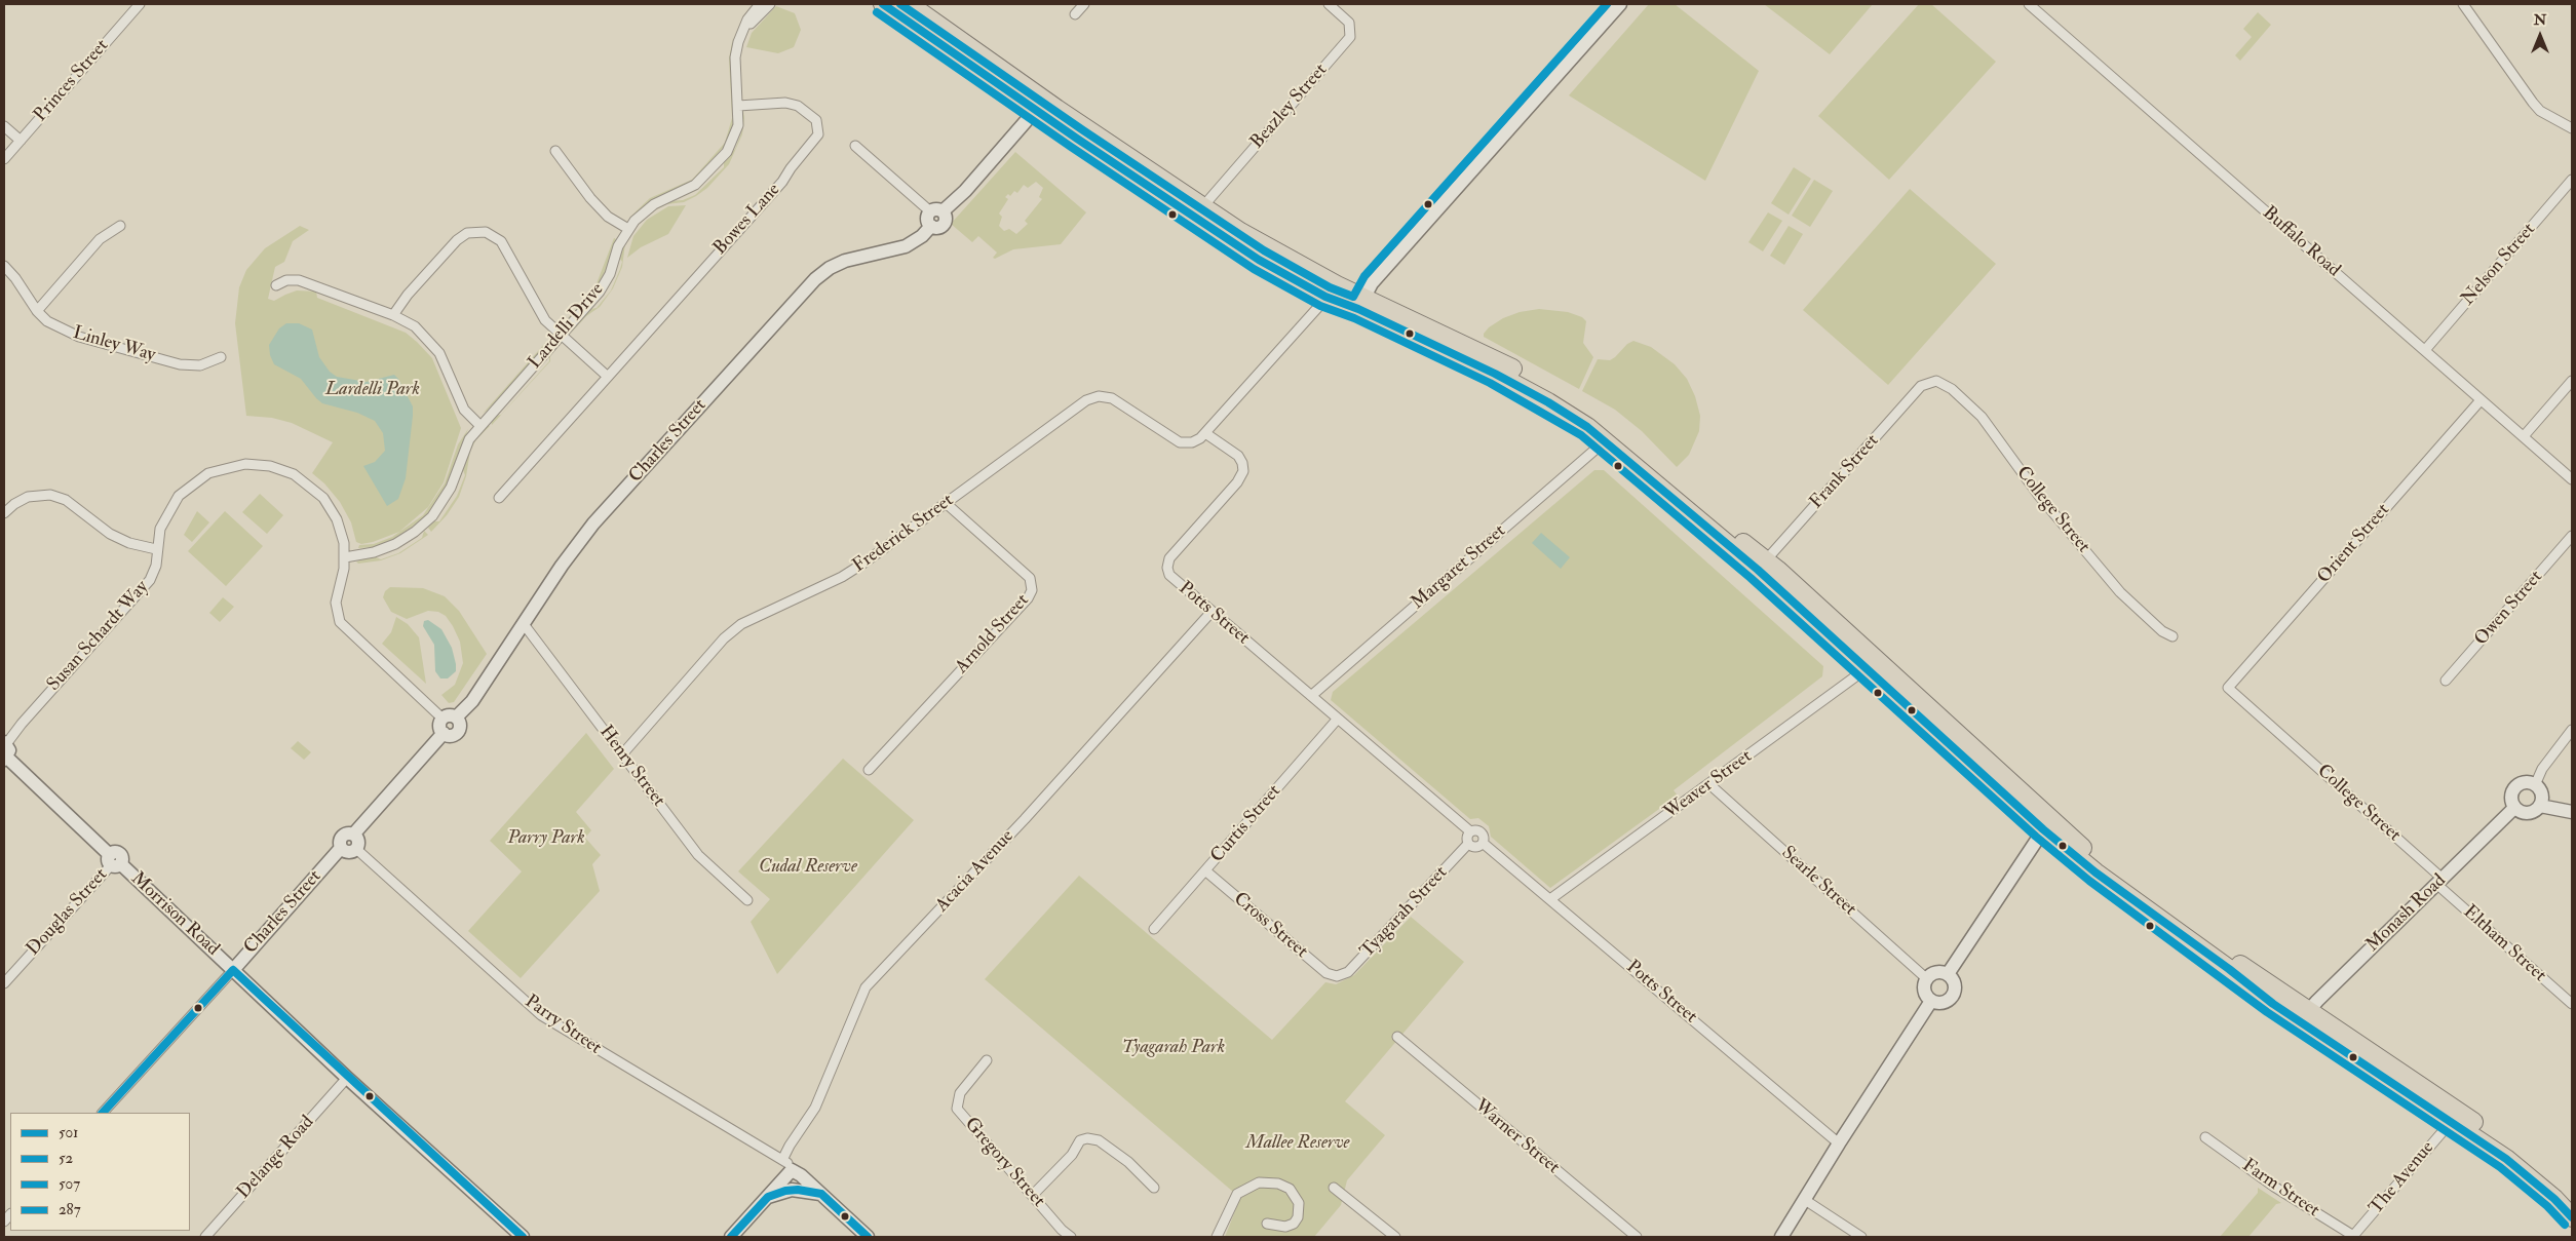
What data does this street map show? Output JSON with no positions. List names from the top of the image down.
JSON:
{
  "streets": {
    "street": [
      "Princes Street",
      "Beazley Street",
      "Bowes Lane",
      "Buffalo Road",
      "Nelson Street",
      "Lardelli Drive",
      "Linley Way",
      "Charles Street",
      "Frank Street",
      "College Street",
      "Frederick Street",
      "Orient Street",
      "Margaret Street",
      "Owen Street",
      "Potts Street",
      "Arnold Street",
      "Susan Schardt Way",
      "Henry Street",
      "Weaver Street",
      "Curtis Street",
      "Acacia Avenue",
      "Searle Street",
      "Douglas Street",
      "Tyagarah Street",
      "Monash Road",
      "Morrison Road",
      "Cross Street",
      "Eltham Street",
      "Parry Street",
      "Warner Street",
      "Delange Road",
      "Gregory Street",
      "The Avenue",
      "Farm Street"
    ]
  },
  "crossings": [
    ["Bowes Lane", "Lardelli Drive"],
    ["Buffalo Road", "Nelson Street"],
    ["Buffalo Road", "Orient Street"],
    ["Lardelli Drive", "Susan Schardt Way"],
    ["Charles Street", "Susan Schardt Way"],
    ["Charles Street", "Henry Street"],
    ["Charles Street", "Morrison Road"],
    ["Charles Street", "Parry Street"],
    ["Frank Street", "College Street"],
    ["College Street", "Orient Street"],
    ["College Street", "Monash Road"],
    ["College Street", "Eltham Street"],
    ["Frederick Street", "Potts Street"],
    ["Frederick Street", "Arnold Street"],
    ["Frederick Street", "Henry Street"],
    ["Margaret Street", "Potts Street"],
    ["Potts Street", "Weaver Street"],
    ["Potts Street", "Curtis Street"],
    ["Potts Street", "Acacia Avenue"],
    ["Potts Street", "Tyagarah Street"],
    ["Susan Schardt Way", "Morrison Road"],
    ["Weaver Street", "Searle Street"],
    ["Curtis Street", "Cross Street"],
    ["Acacia Avenue", "Parry Street"],
    ["Douglas Street", "Morrison Road"],
    ["Tyagarah Street", "Cross Street"],
    ["Monash Road", "Eltham Street"],
    ["Morrison Road", "Delange Road"],
    ["The Avenue", "Farm Street"]
  ],
  "parks": [
    "Lardelli Park",
    "Parry Park",
    "Cudal Reserve",
    "Tyagarah Park",
    "Mallee Reserve"
  ],
  "lines": [
    "transit line 501",
    "transit line 287",
    "transit line 52",
    "transit line 507"
  ],
  "legend": [
    "501",
    "52",
    "507",
    "287"
  ],
  "north": "top"
}
